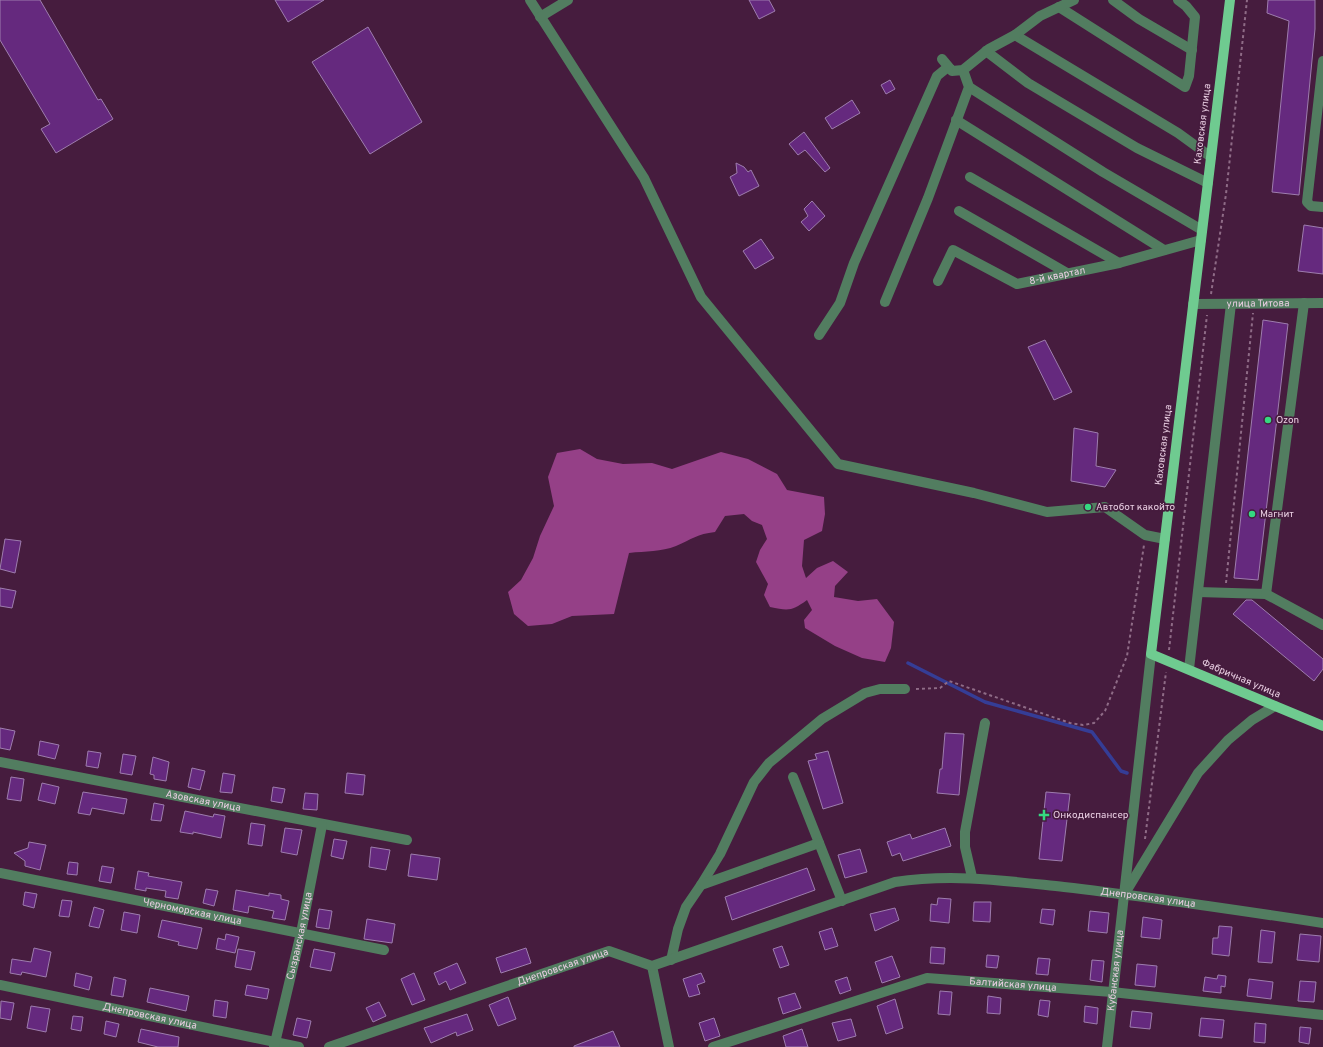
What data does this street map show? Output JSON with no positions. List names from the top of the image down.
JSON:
{
  "streets": {
    "main road": ["Каховская улица", "Фабричная улица"],
    "street": [
      "8-й квартал",
      "улица Титова",
      "Азовская улица",
      "Днепровская улица",
      "Черноморская улица",
      "Сызранская улица",
      "Кубанская улица",
      "Балтийская улица"
    ]
  },
  "crossings": [
    ["Каховская улица", "8-й квартал"],
    ["Каховская улица", "улица Титова"],
    ["Каховская улица", "Фабричная улица"],
    ["Каховская улица", "Днепровская улица"],
    ["Каховская улица", "Кубанская улица"],
    ["Азовская улица", "Сызранская улица"],
    ["Днепровская улица", "Сызранская улица"],
    ["Днепровская улица", "Кубанская улица"],
    ["Черноморская улица", "Сызранская улица"],
    ["Кубанская улица", "Балтийская улица"]
  ],
  "places": {
    "other": ["Ozon", "Автобот какойто", "Магнит"],
    "health": ["Онкодиспансер"]
  }
}
